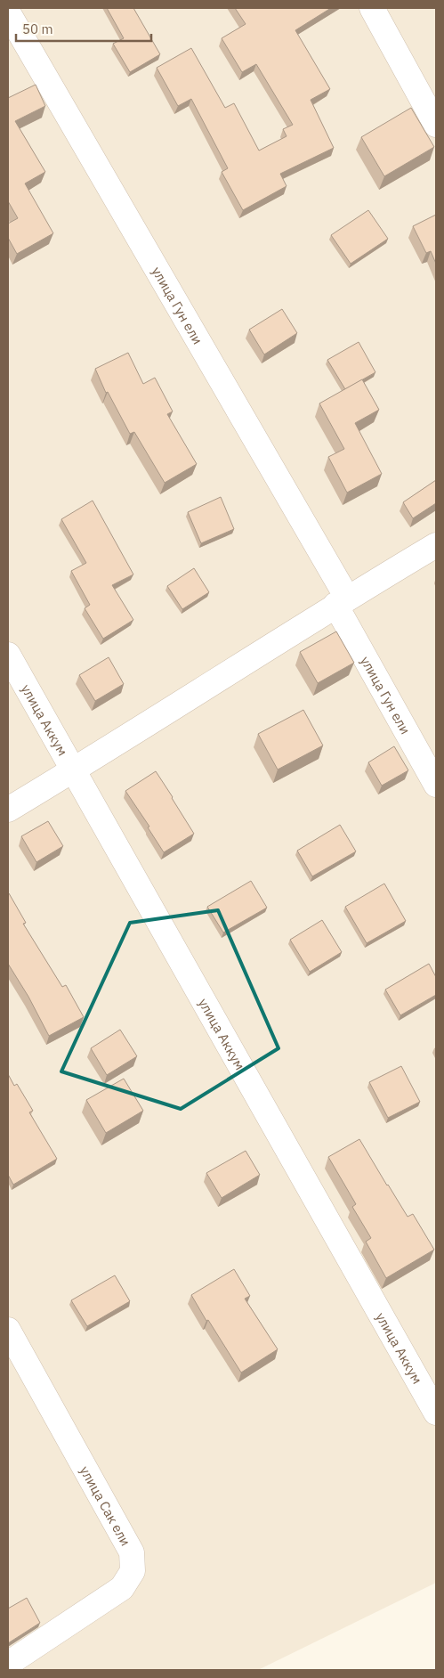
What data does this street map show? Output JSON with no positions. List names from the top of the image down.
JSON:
{
  "streets": {
    "street": ["улица Гун ели", "улица Аккум", "улица Сак ели"]
  },
  "scale_bar": "50 m"
}
